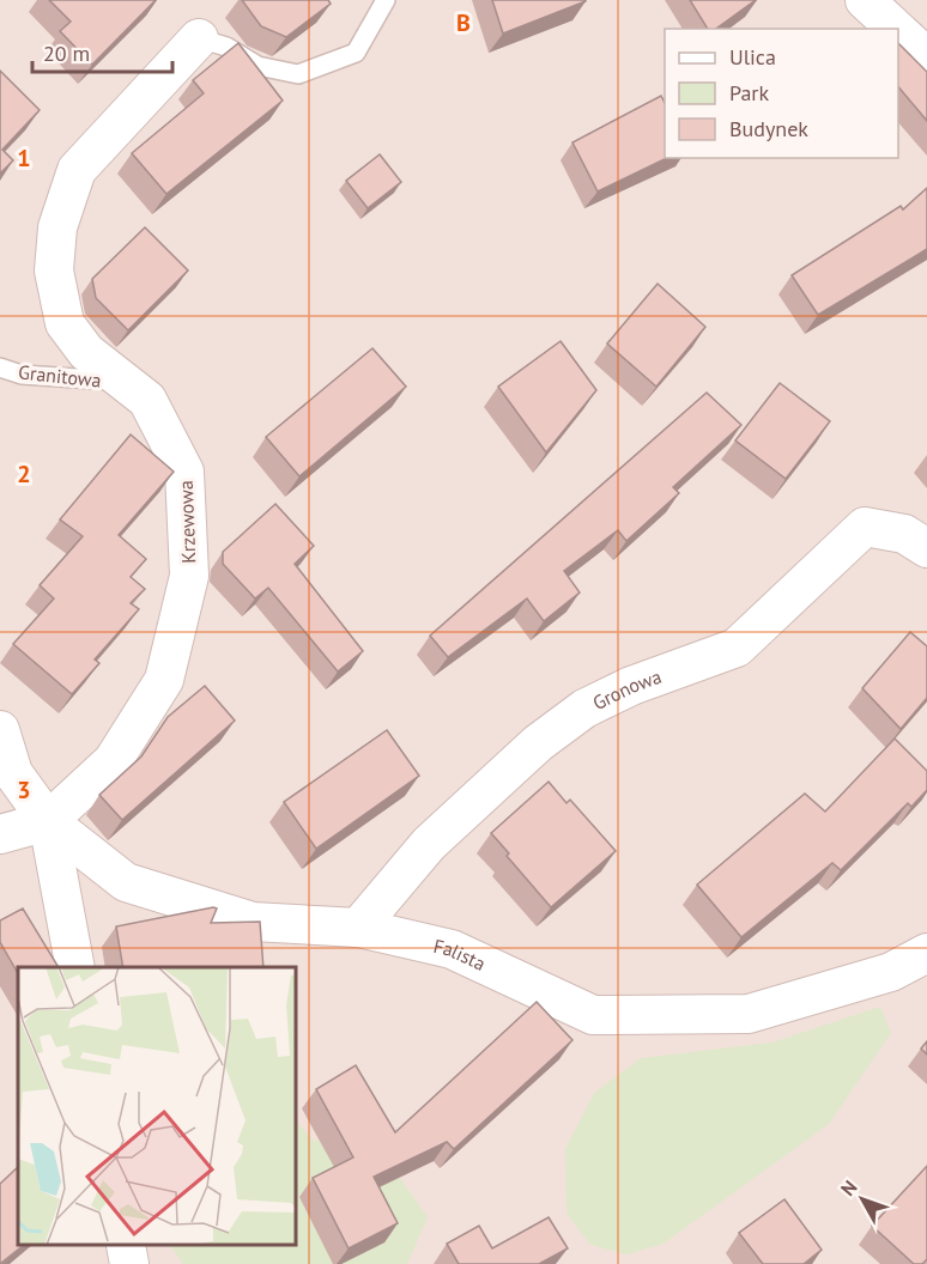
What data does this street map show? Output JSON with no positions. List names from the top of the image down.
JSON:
{
  "streets": {
    "street": ["Krzewowa", "Gronowa", "Falista"],
    "lane": ["Granitowa"]
  },
  "crossings": [
    ["Granitowa", "Krzewowa"],
    ["Krzewowa", "Falista"],
    ["Gronowa", "Falista"]
  ],
  "legend": ["Ulica", "Park", "Budynek"],
  "scale_bar": "20 m",
  "north": "top left",
  "grid": {
    "columns": ["B"],
    "rows": ["1", "2", "3"]
  }
}
